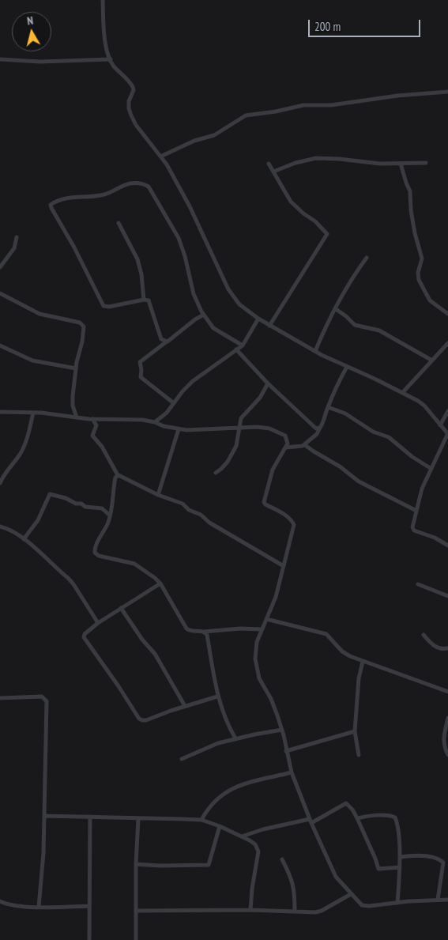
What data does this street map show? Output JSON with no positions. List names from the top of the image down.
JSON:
{
  "scale_bar": "200 m",
  "north": "top"
}
